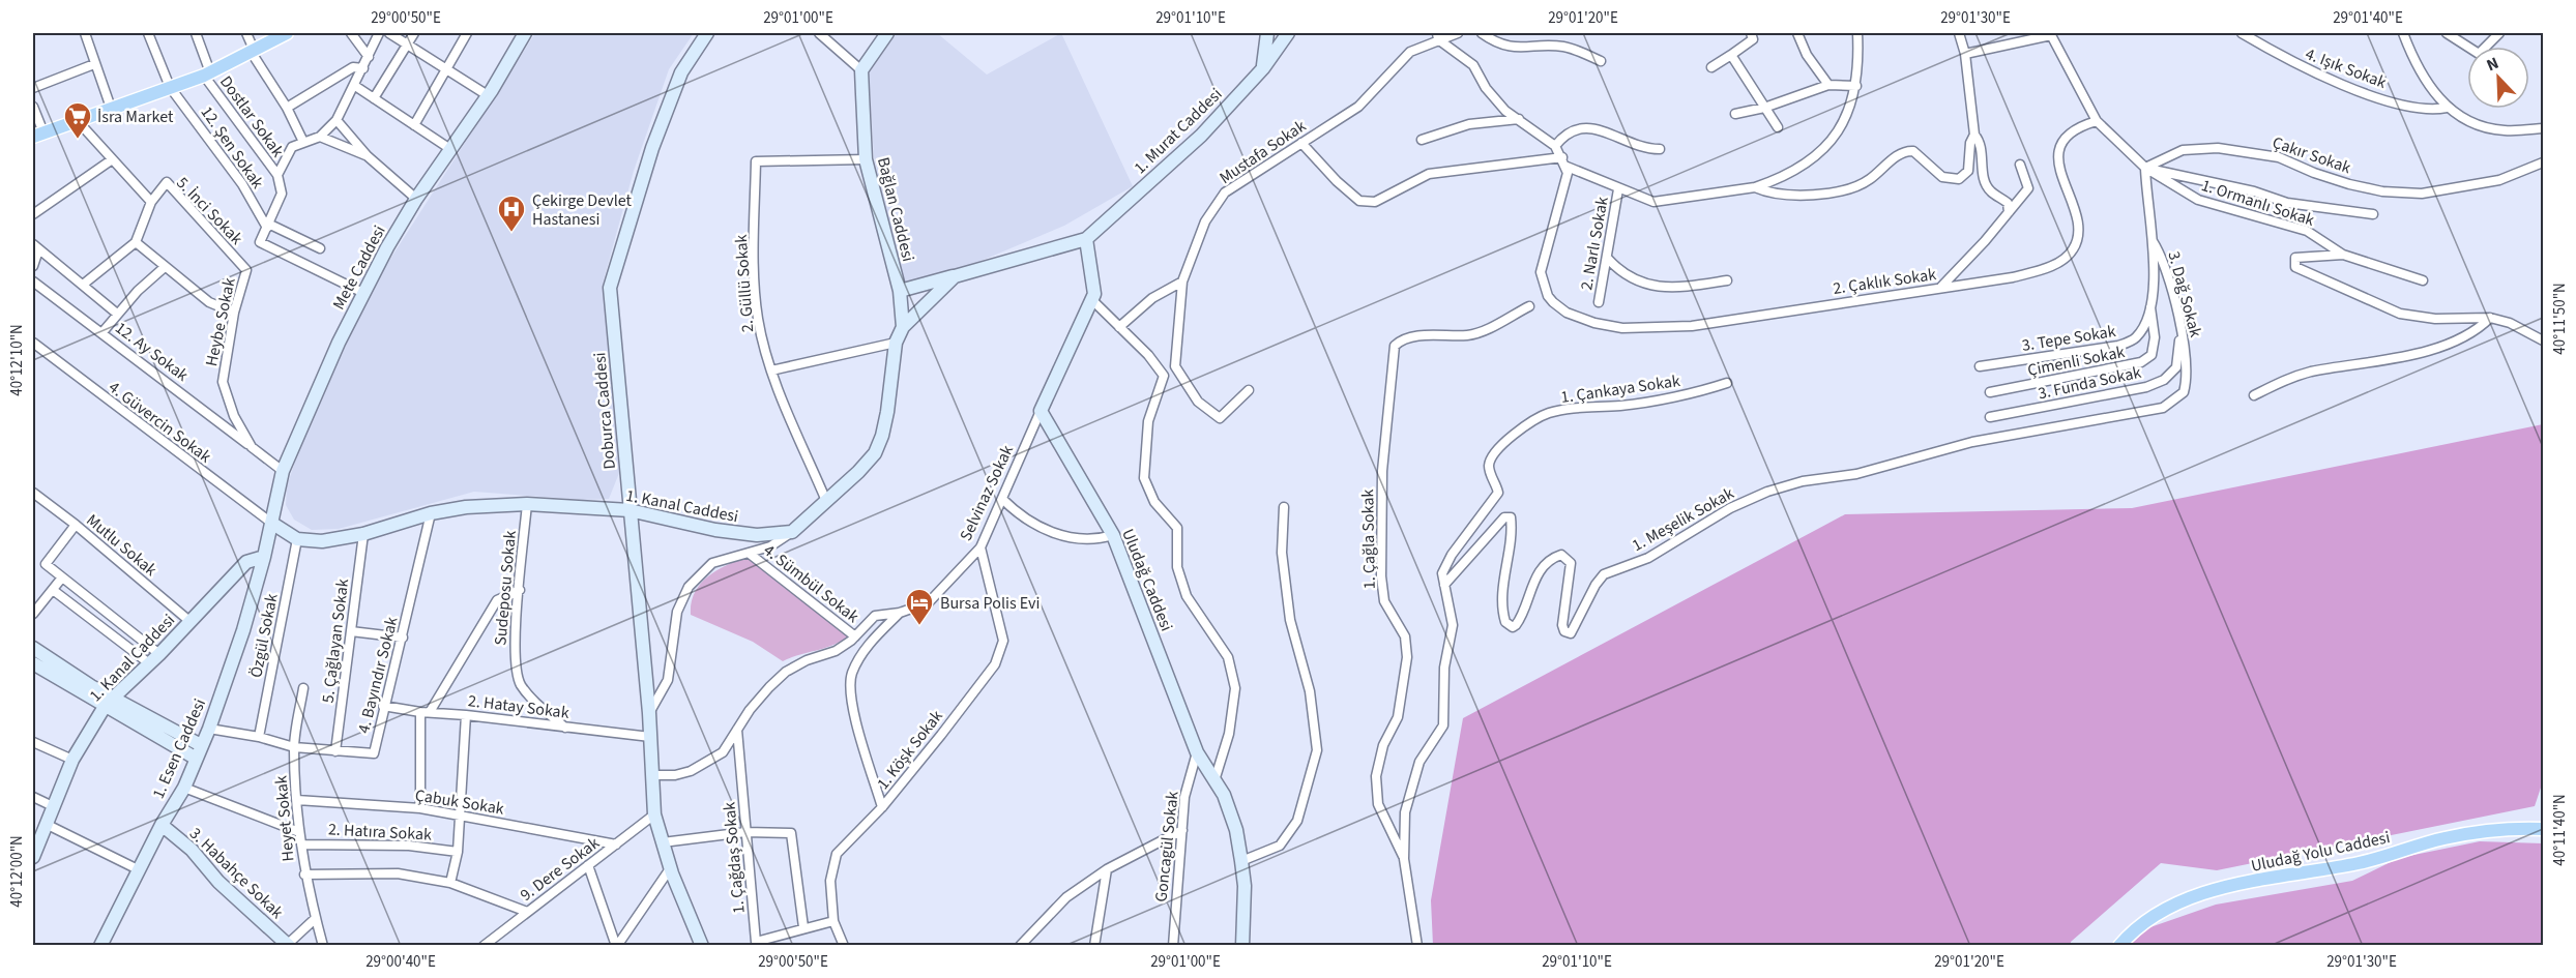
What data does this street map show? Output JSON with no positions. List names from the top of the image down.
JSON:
{
  "streets": {
    "main road": [
      "1. Murat Caddesi",
      "Bağlan Caddesi",
      "Mete Caddesi",
      "Doburca Caddesi",
      "1. Kanal Caddesi",
      "Uludağ Caddesi",
      "1. Esen Caddesi",
      "Uludağ Yolu Caddesi",
      "3. Habahçe Sokak"
    ],
    "street": [
      "4. Işık Sokak",
      "Dostlar Sokak",
      "12. Şen Sokak",
      "Mustafa Sokak",
      "Çakır Sokak",
      "1. Ormanlı Sokak",
      "5. İnci Sokak",
      "2. Narlı Sokak",
      "2. Çaklık Sokak",
      "2. Güllü Sokak",
      "3. Dağ Sokak",
      "Heybe Sokak",
      "3. Tepe Sokak",
      "12. Ay Sokak",
      "Çimenli Sokak",
      "3. Funda Sokak",
      "1. Çankaya Sokak",
      "4. Güvercin Sokak",
      "Selvinaz Sokak",
      "1. Meşelik Sokak",
      "1. Çağla Sokak",
      "Mutlu Sokak",
      "4. Sümbül Sokak",
      "Sudeposu Sokak",
      "Özgül Sokak",
      "5. Çağlayan Sokak",
      "4. Bayındır Sokak",
      "2. Hatay Sokak",
      "1. Köşk Sokak",
      "Çabuk Sokak",
      "Heyet Sokak",
      "2. Hatıra Sokak",
      "Goncagül Sokak",
      "1. Çağdaş Sokak",
      "9. Dere Sokak"
    ]
  },
  "crossings": [
    ["Çakır Sokak", "1. Ormanlı Sokak"],
    ["Çakır Sokak", "3. Tepe Sokak"],
    ["1. Ormanlı Sokak", "2. Çaklık Sokak"],
    ["1. Ormanlı Sokak", "3. Tepe Sokak"],
    ["Bağlan Caddesi", "2. Güllü Sokak"],
    ["5. İnci Sokak", "Heybe Sokak"],
    ["Mete Caddesi", "Heybe Sokak"],
    ["Mete Caddesi", "4. Güvercin Sokak"],
    ["Mete Caddesi", "1. Kanal Caddesi"],
    ["3. Dağ Sokak", "3. Tepe Sokak"],
    ["3. Dağ Sokak", "3. Funda Sokak"],
    ["3. Dağ Sokak", "1. Meşelik Sokak"],
    ["Heybe Sokak", "12. Ay Sokak"],
    ["3. Tepe Sokak", "Çimenli Sokak"],
    ["1. Çankaya Sokak", "1. Meşelik Sokak"],
    ["1. Çankaya Sokak", "1. Çağla Sokak"],
    ["Doburca Caddesi", "Selvinaz Sokak"],
    ["Doburca Caddesi", "1. Kanal Caddesi"],
    ["Doburca Caddesi", "2. Hatay Sokak"],
    ["Doburca Caddesi", "9. Dere Sokak"],
    ["Selvinaz Sokak", "Uludağ Caddesi"],
    ["Selvinaz Sokak", "4. Sümbül Sokak"],
    ["Selvinaz Sokak", "1. Köşk Sokak"],
    ["Selvinaz Sokak", "1. Çağdaş Sokak"],
    ["1. Kanal Caddesi", "Mutlu Sokak"],
    ["1. Kanal Caddesi", "Sudeposu Sokak"],
    ["1. Kanal Caddesi", "Özgül Sokak"],
    ["1. Kanal Caddesi", "5. Çağlayan Sokak"],
    ["1. Kanal Caddesi", "4. Bayındır Sokak"],
    ["1. Kanal Caddesi", "1. Esen Caddesi"],
    ["Uludağ Caddesi", "Goncagül Sokak"],
    ["Sudeposu Sokak", "2. Hatay Sokak"],
    ["Özgül Sokak", "4. Bayındır Sokak"],
    ["5. Çağlayan Sokak", "4. Bayındır Sokak"],
    ["4. Bayındır Sokak", "2. Hatay Sokak"],
    ["4. Bayındır Sokak", "1. Esen Caddesi"],
    ["4. Bayındır Sokak", "Heyet Sokak"],
    ["1. Esen Caddesi", "3. Habahçe Sokak"],
    ["Çabuk Sokak", "Heyet Sokak"],
    ["Çabuk Sokak", "9. Dere Sokak"],
    ["Heyet Sokak", "2. Hatıra Sokak"]
  ],
  "places": {
    "supermarket": ["İsra Market"],
    "hospital": ["Çekirge Devlet Hastanesi"],
    "hotel": ["Bursa Polis Evi"]
  },
  "north": "top left",
  "coordinates": [
    "29°00'50\"E",
    "29°01'00\"E",
    "29°01'10\"E",
    "29°01'20\"E",
    "29°01'30\"E",
    "29°01'40\"E",
    "40°11'50\"N",
    "40°12'10\"N",
    "40°11'40\"N",
    "40°12'00\"N",
    "29°00'40\"E"
  ]
}
